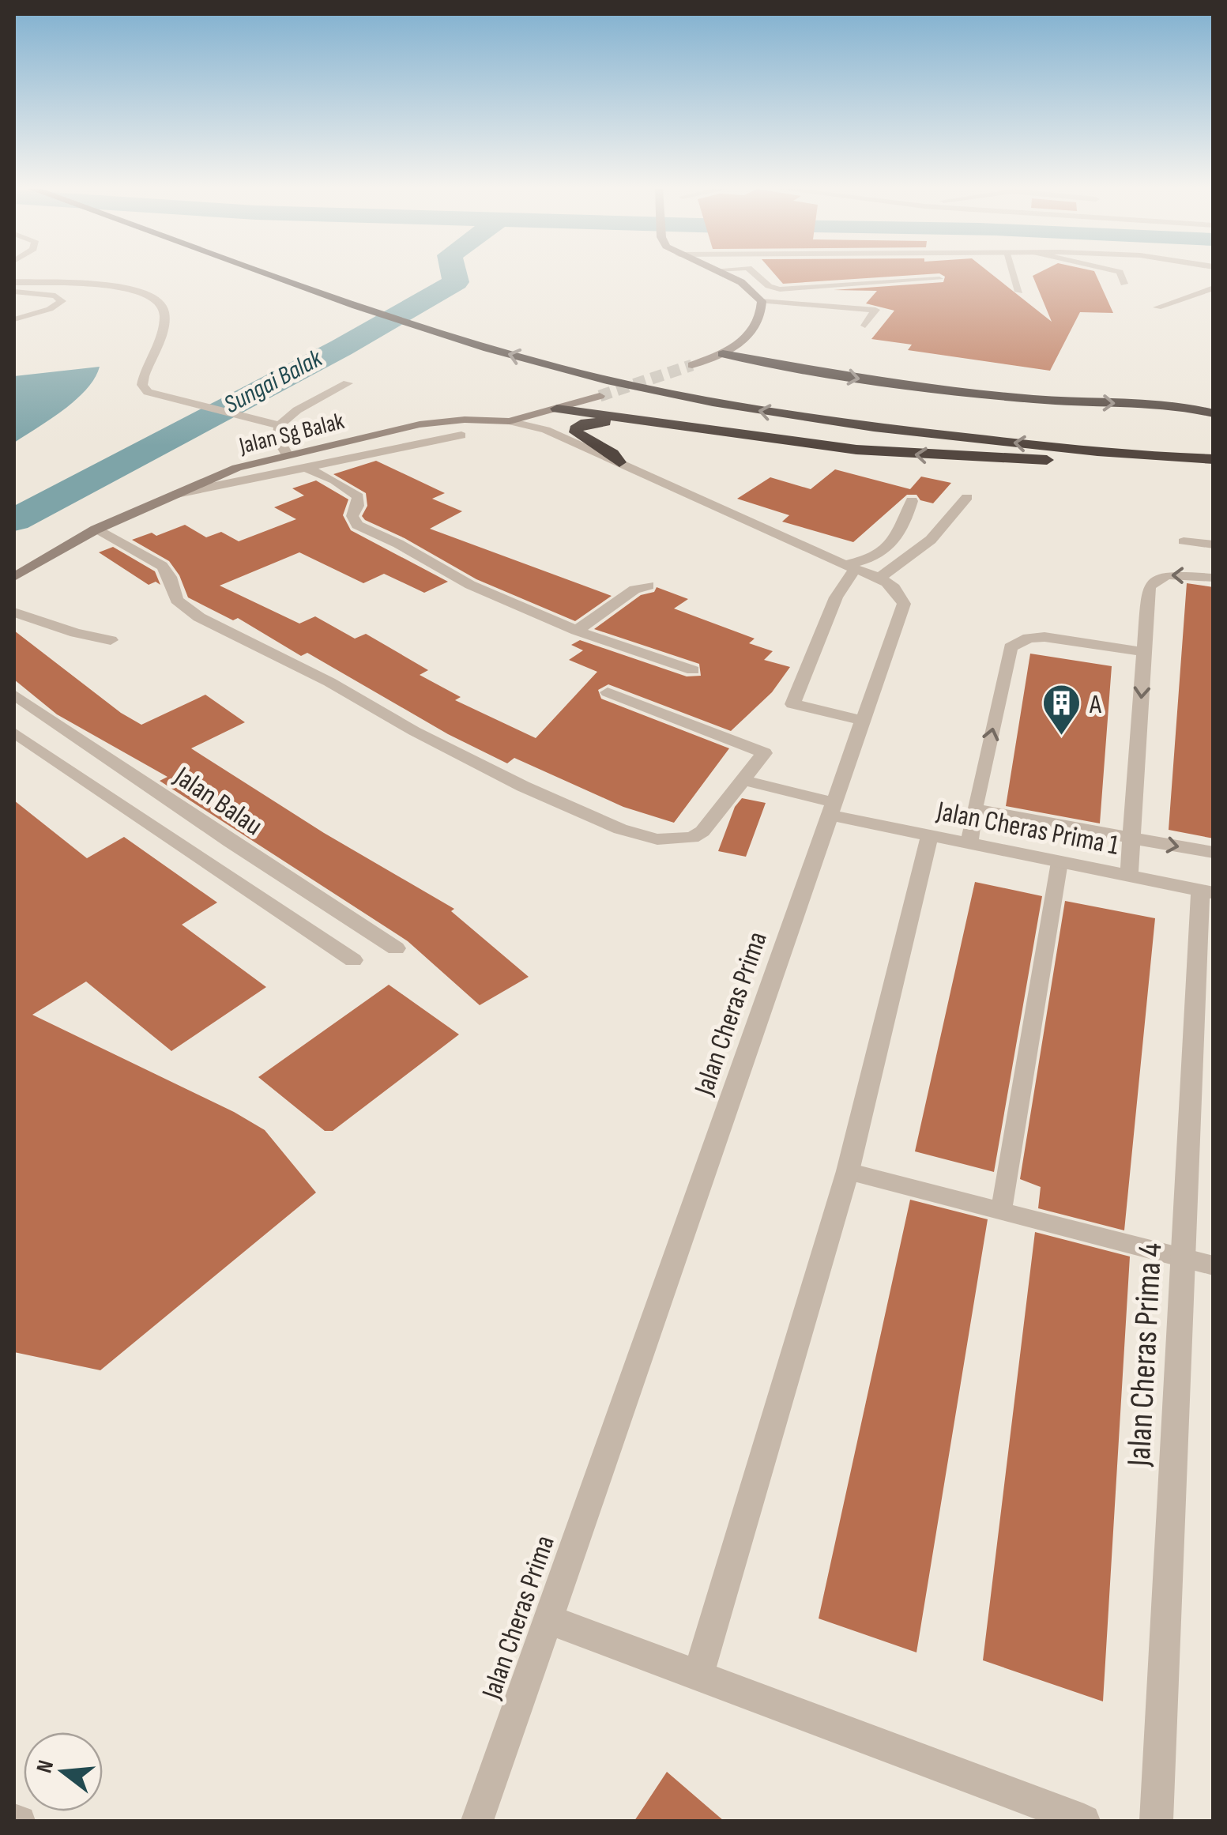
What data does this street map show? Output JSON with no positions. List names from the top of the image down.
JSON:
{
  "streets": {
    "street": [
      "Jalan Sg Balak",
      "Jalan Balau",
      "Jalan Cheras Prima 1",
      "Jalan Cheras Prima",
      "Jalan Cheras Prima 4"
    ]
  },
  "crossings": [
    ["Jalan Cheras Prima 1", "Jalan Cheras Prima"],
    ["Jalan Cheras Prima 1", "Jalan Cheras Prima 4"]
  ],
  "water": ["Sungai Balak"],
  "places": {
    "building": ["A"]
  },
  "north": "left"
}
